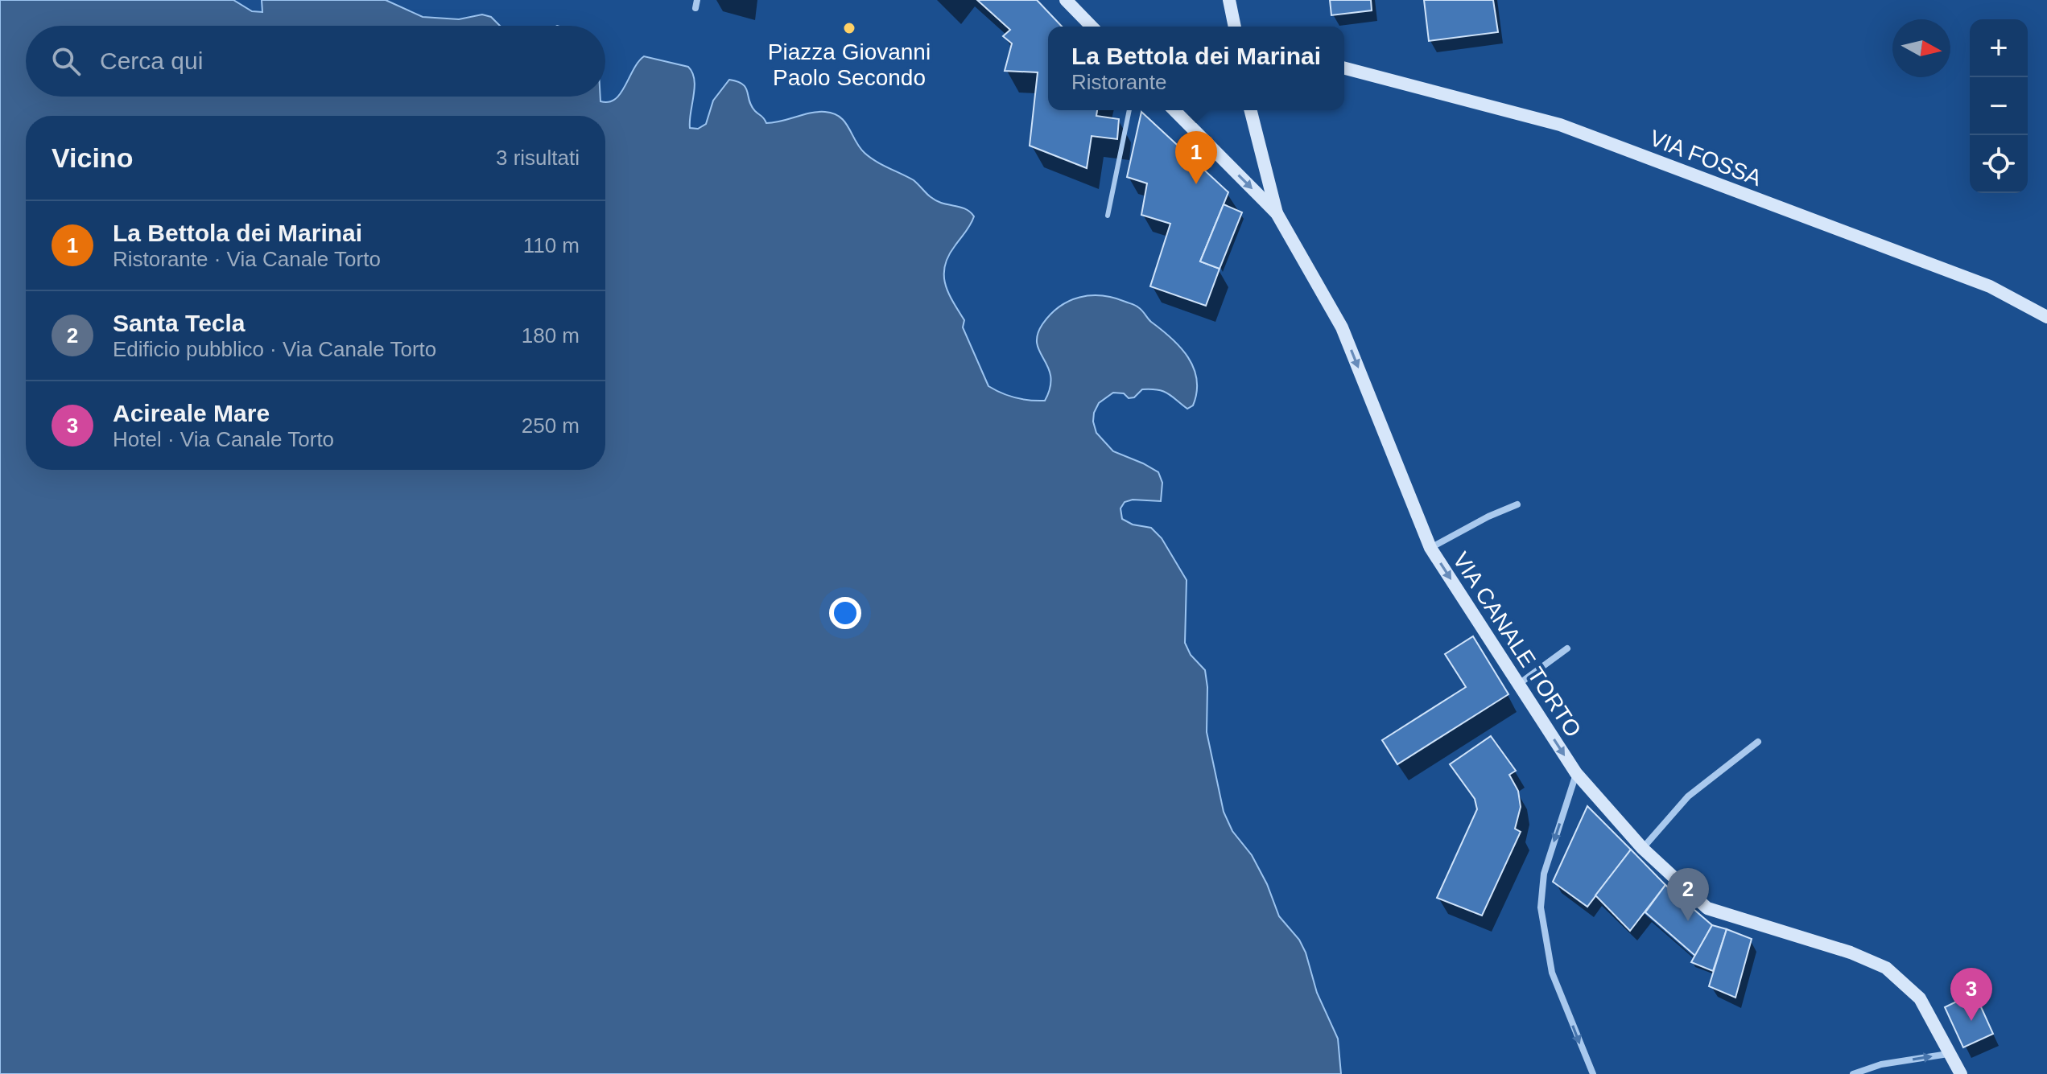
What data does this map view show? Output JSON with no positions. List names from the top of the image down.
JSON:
{
  "streets": {
    "street": ["VIA FOSSA", "VIA CANALE TORTO"]
  },
  "one_way": ["VIA CANALE TORTO"],
  "places": ["Piazza Giovanni Paolo Secondo"],
  "north": "right",
  "page": {
    "map_buttons": ["+", "−"],
    "search": "Cerca qui",
    "popup": ["La Bettola dei Marinai", "Ristorante"],
    "heading": ["Vicino", "3 risultati"],
    "pins": ["1", "2", "3"],
    "list": [
      {
        "mark": "1",
        "name": "La Bettola dei Marinai",
        "note": "Ristorante · Via Canale Torto",
        "value": "110 m"
      },
      {
        "mark": "2",
        "name": "Santa Tecla",
        "note": "Edificio pubblico · Via Canale Torto",
        "value": "180 m"
      },
      {
        "mark": "3",
        "name": "Acireale Mare",
        "note": "Hotel · Via Canale Torto",
        "value": "250 m"
      }
    ]
  }
}
